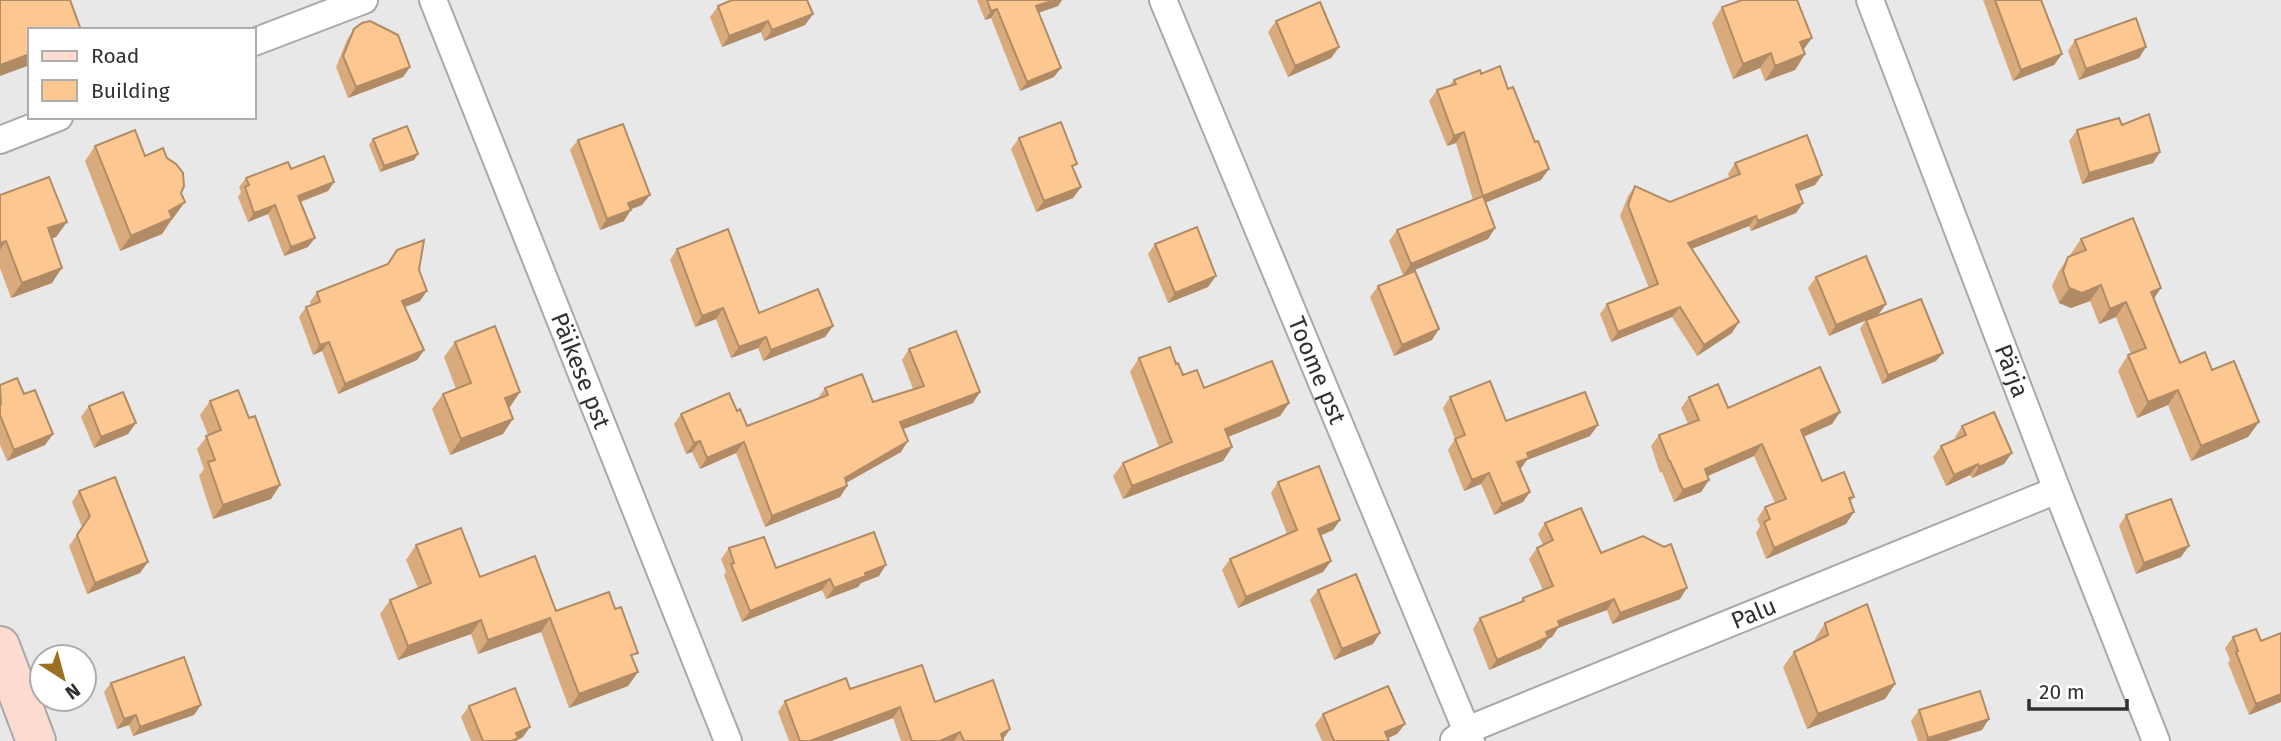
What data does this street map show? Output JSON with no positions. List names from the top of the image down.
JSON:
{
  "streets": {
    "street": [
      "Päikese pst",
      "Toome pst",
      "Pärja",
      "Palu"
    ]
  },
  "crossings": [
    ["Toome pst", "Palu"],
    ["Pärja", "Palu"]
  ],
  "legend": ["Road", "Building"],
  "scale_bar": "20 m",
  "north": "bottom right"
}
